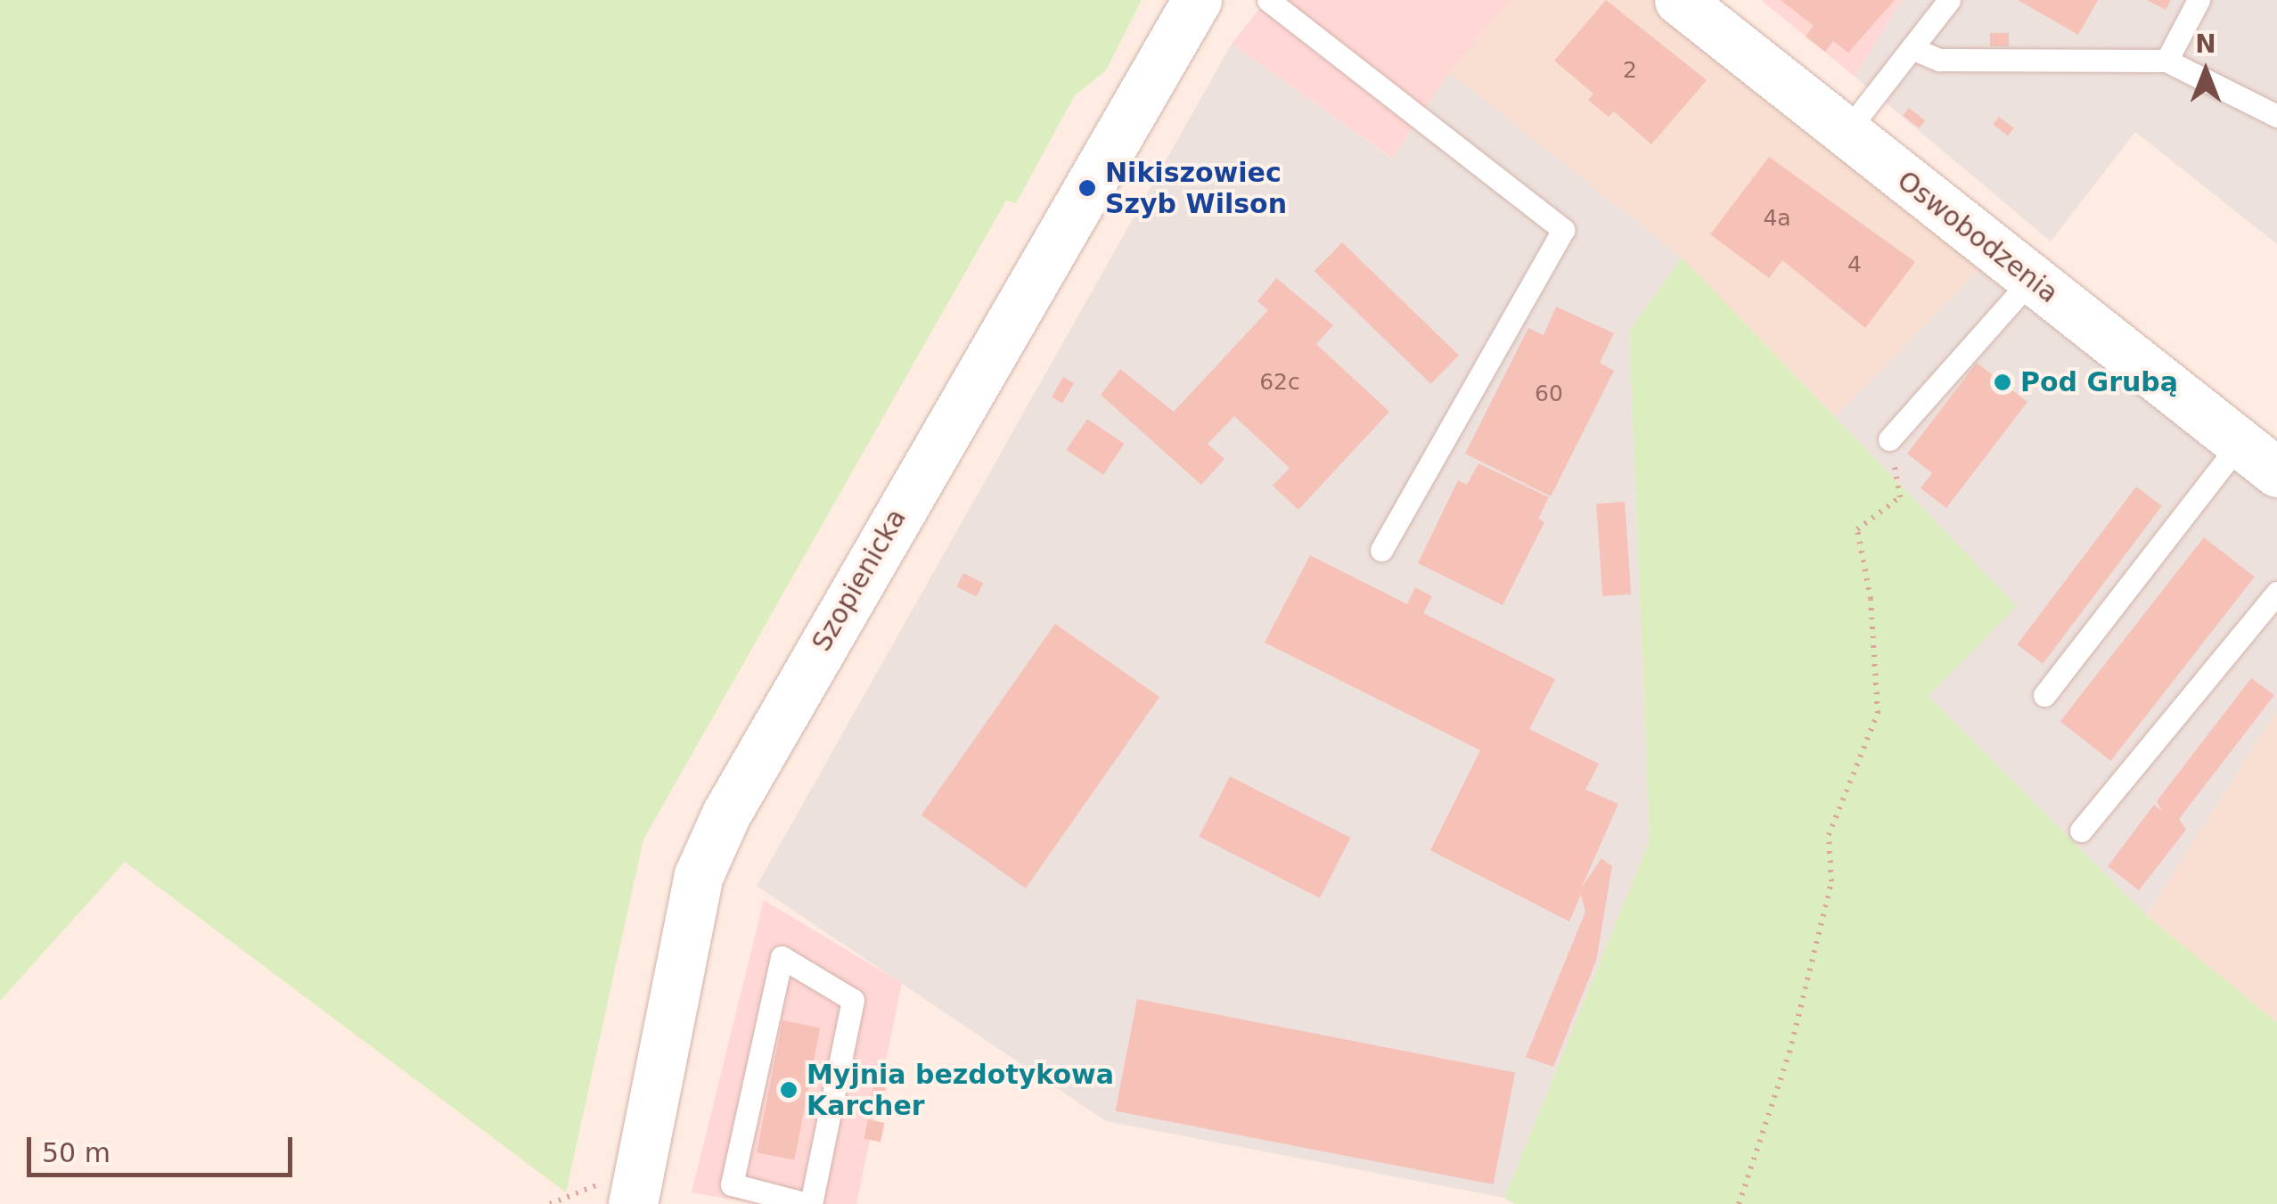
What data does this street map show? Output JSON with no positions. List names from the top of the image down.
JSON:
{
  "streets": {
    "street": ["Oswobodzenia", "Szopienicka"]
  },
  "places": ["Nikiszowiec Szyb Wilson", "Pod Grubą", "Myjnia bezdotykowa Karcher"],
  "house_numbers": [
    "2",
    "4a",
    "4",
    "62c",
    "60"
  ],
  "scale_bar": "50 m",
  "north": "top"
}
